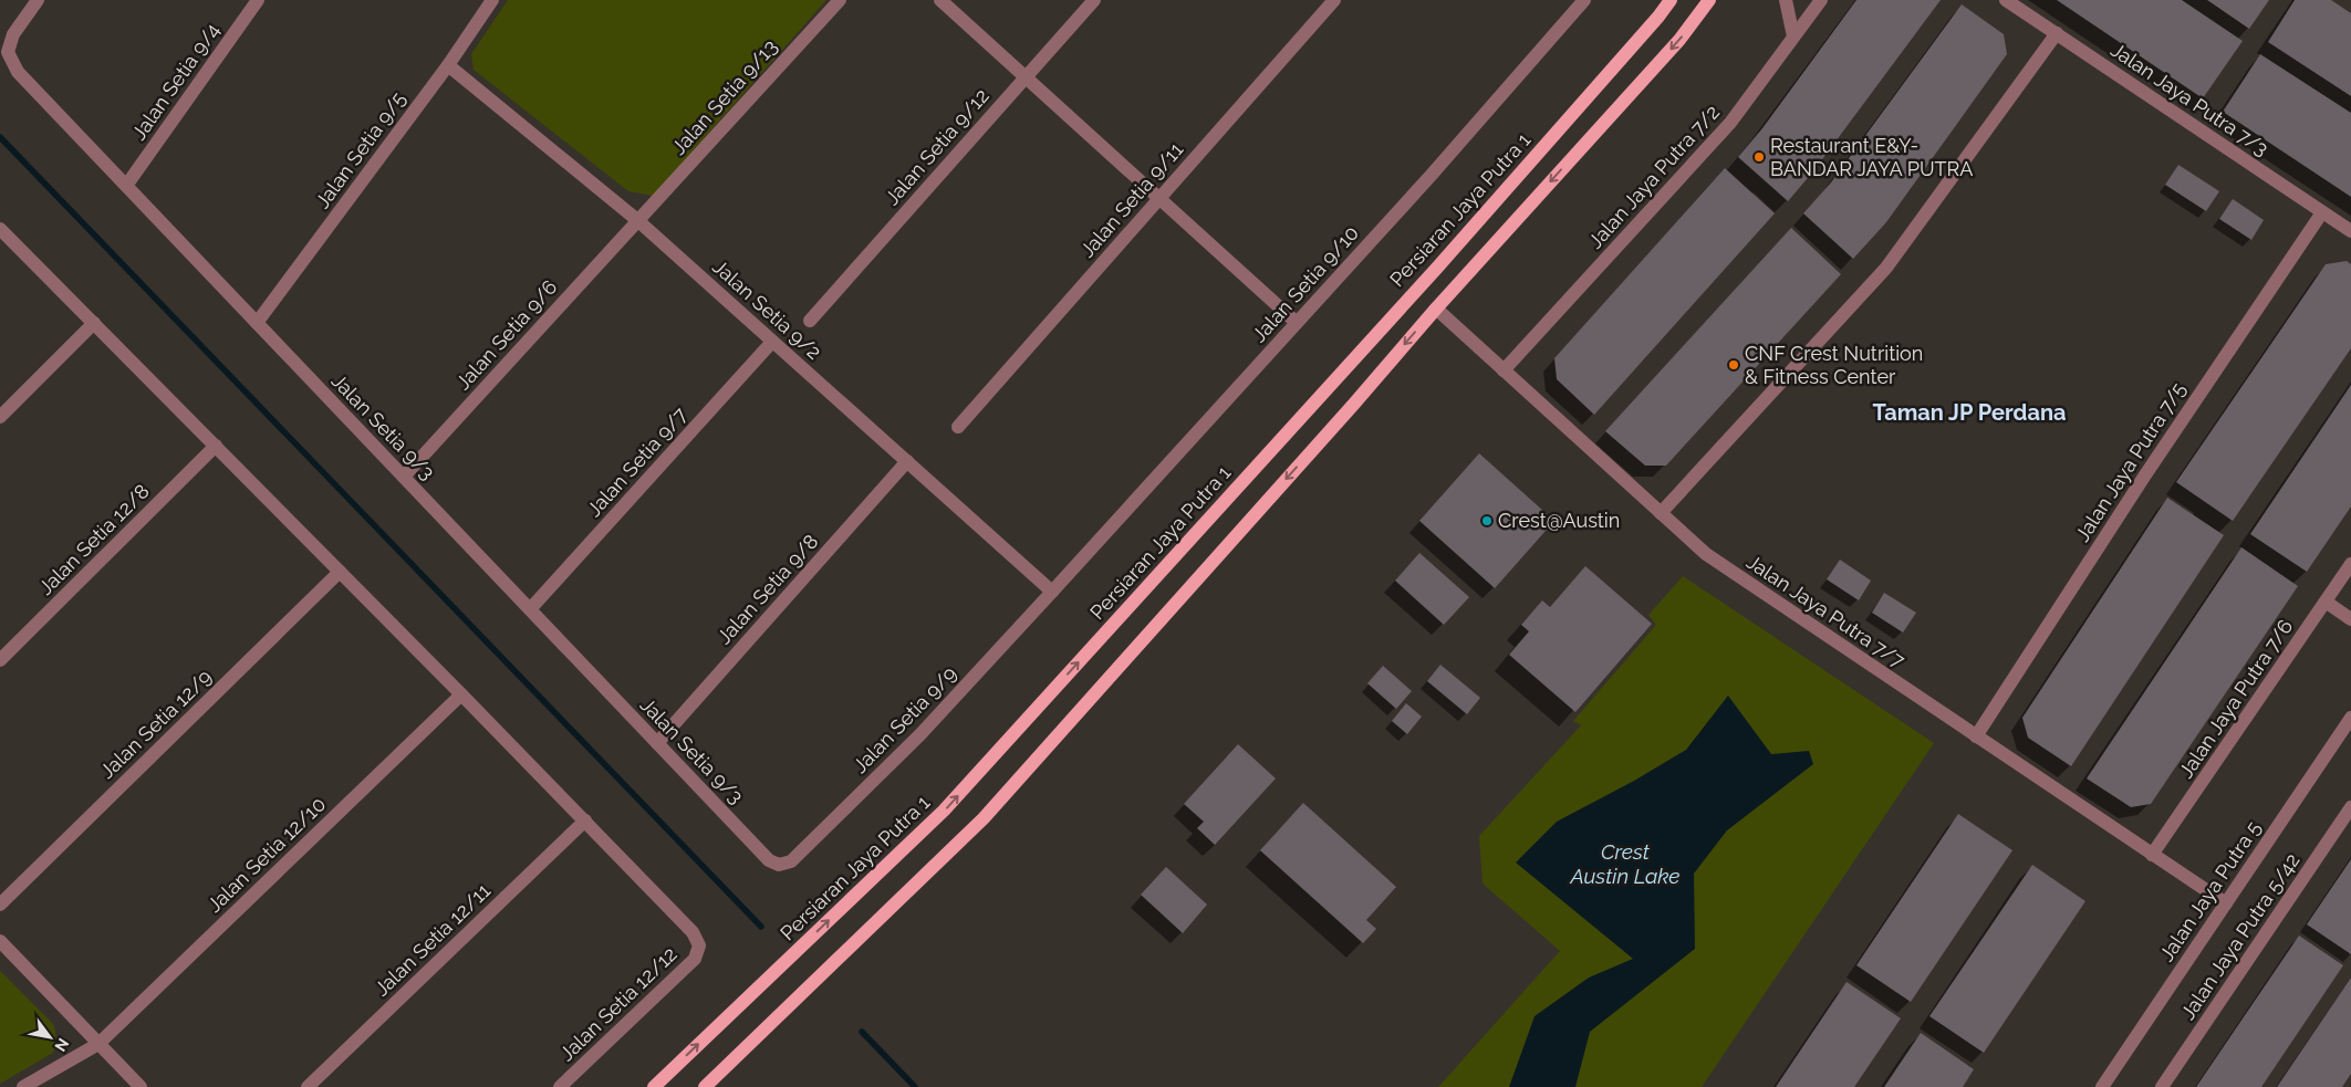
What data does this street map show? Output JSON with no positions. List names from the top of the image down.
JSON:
{
  "streets": {
    "main road": ["Persiaran Jaya Putra 1"],
    "street": [
      "Jalan Setia 9/4",
      "Jalan Setia 9/13",
      "Jalan Jaya Putra 7/3",
      "Jalan Setia 9/12",
      "Jalan Setia 9/5",
      "Jalan Jaya Putra 7/2",
      "Jalan Setia 9/11",
      "Jalan Setia 9/10",
      "Jalan Setia 9/2",
      "Jalan Setia 9/6",
      "Jalan Setia 9/3",
      "Jalan Setia 9/7",
      "Jalan Jaya Putra 7/5",
      "Jalan Setia 12/8",
      "Jalan Setia 9/8",
      "Jalan Jaya Putra 7/7",
      "Jalan Jaya Putra 7/6",
      "Jalan Setia 9/9",
      "Jalan Setia 12/9",
      "Jalan Setia 12/10",
      "Jalan Jaya Putra 5",
      "Jalan Jaya Putra 5/42",
      "Jalan Setia 12/11",
      "Jalan Setia 12/12"
    ]
  },
  "crossings": [
    ["Jalan Setia 9/4", "Jalan Setia 9/3"],
    ["Jalan Setia 9/13", "Jalan Setia 9/2"],
    ["Jalan Setia 9/13", "Jalan Setia 9/6"],
    ["Jalan Jaya Putra 7/3", "Jalan Jaya Putra 7/5"],
    ["Jalan Setia 9/5", "Jalan Setia 9/2"],
    ["Jalan Setia 9/5", "Jalan Setia 9/3"],
    ["Jalan Jaya Putra 7/2", "Jalan Jaya Putra 7/7"],
    ["Jalan Setia 9/10", "Jalan Setia 9/2"],
    ["Jalan Setia 9/10", "Jalan Setia 9/9"],
    ["Jalan Setia 9/2", "Jalan Setia 9/6"],
    ["Jalan Setia 9/2", "Jalan Setia 9/7"],
    ["Jalan Setia 9/2", "Jalan Setia 9/8"],
    ["Jalan Setia 9/2", "Jalan Setia 9/9"],
    ["Jalan Setia 9/6", "Jalan Setia 9/3"],
    ["Jalan Setia 9/3", "Jalan Setia 9/7"],
    ["Jalan Setia 9/3", "Jalan Setia 9/8"],
    ["Jalan Setia 9/3", "Jalan Setia 9/9"],
    ["Jalan Jaya Putra 7/5", "Jalan Jaya Putra 7/7"],
    ["Jalan Jaya Putra 7/7", "Jalan Jaya Putra 7/6"],
    ["Jalan Jaya Putra 7/7", "Jalan Jaya Putra 5"],
    ["Jalan Setia 12/11", "Jalan Setia 12/12"]
  ],
  "districts": ["Taman JP Perdana"],
  "water": ["Crest Austin Lake"],
  "places": ["Restaurant E&Y- BANDAR JAYA PUTRA", "CNF Crest Nutrition & Fitness Center", "Crest@Austin"],
  "north": "bottom right"
}
